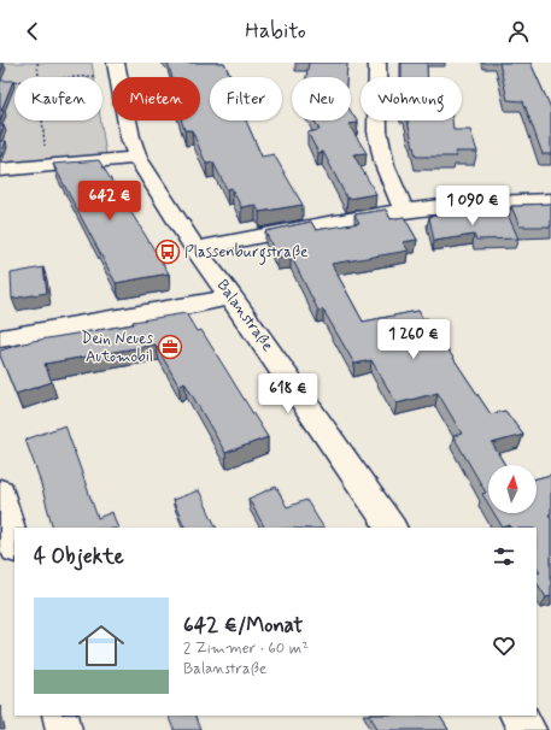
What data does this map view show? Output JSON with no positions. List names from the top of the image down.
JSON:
{
  "streets": {
    "street": ["Balanstraße"]
  },
  "places": {
    "bus stop": ["Plassenburgstraße"],
    "office": ["Dein Neues Automobil"]
  },
  "north": "top",
  "page": {
    "header": "Habito",
    "chip": [
      "Kaufen",
      "Mieten",
      "Filter",
      "Neu",
      "Wohnung"
    ],
    "price": [
      "642 €",
      "1 090 €",
      "1 260 €",
      "618 €"
    ],
    "heading": "4 Objekte",
    "list": [
      {
        "name": "642 €/Monat",
        "note": "2 Zimmer · 60 m² · Balanstraße"
      }
    ]
  }
}
